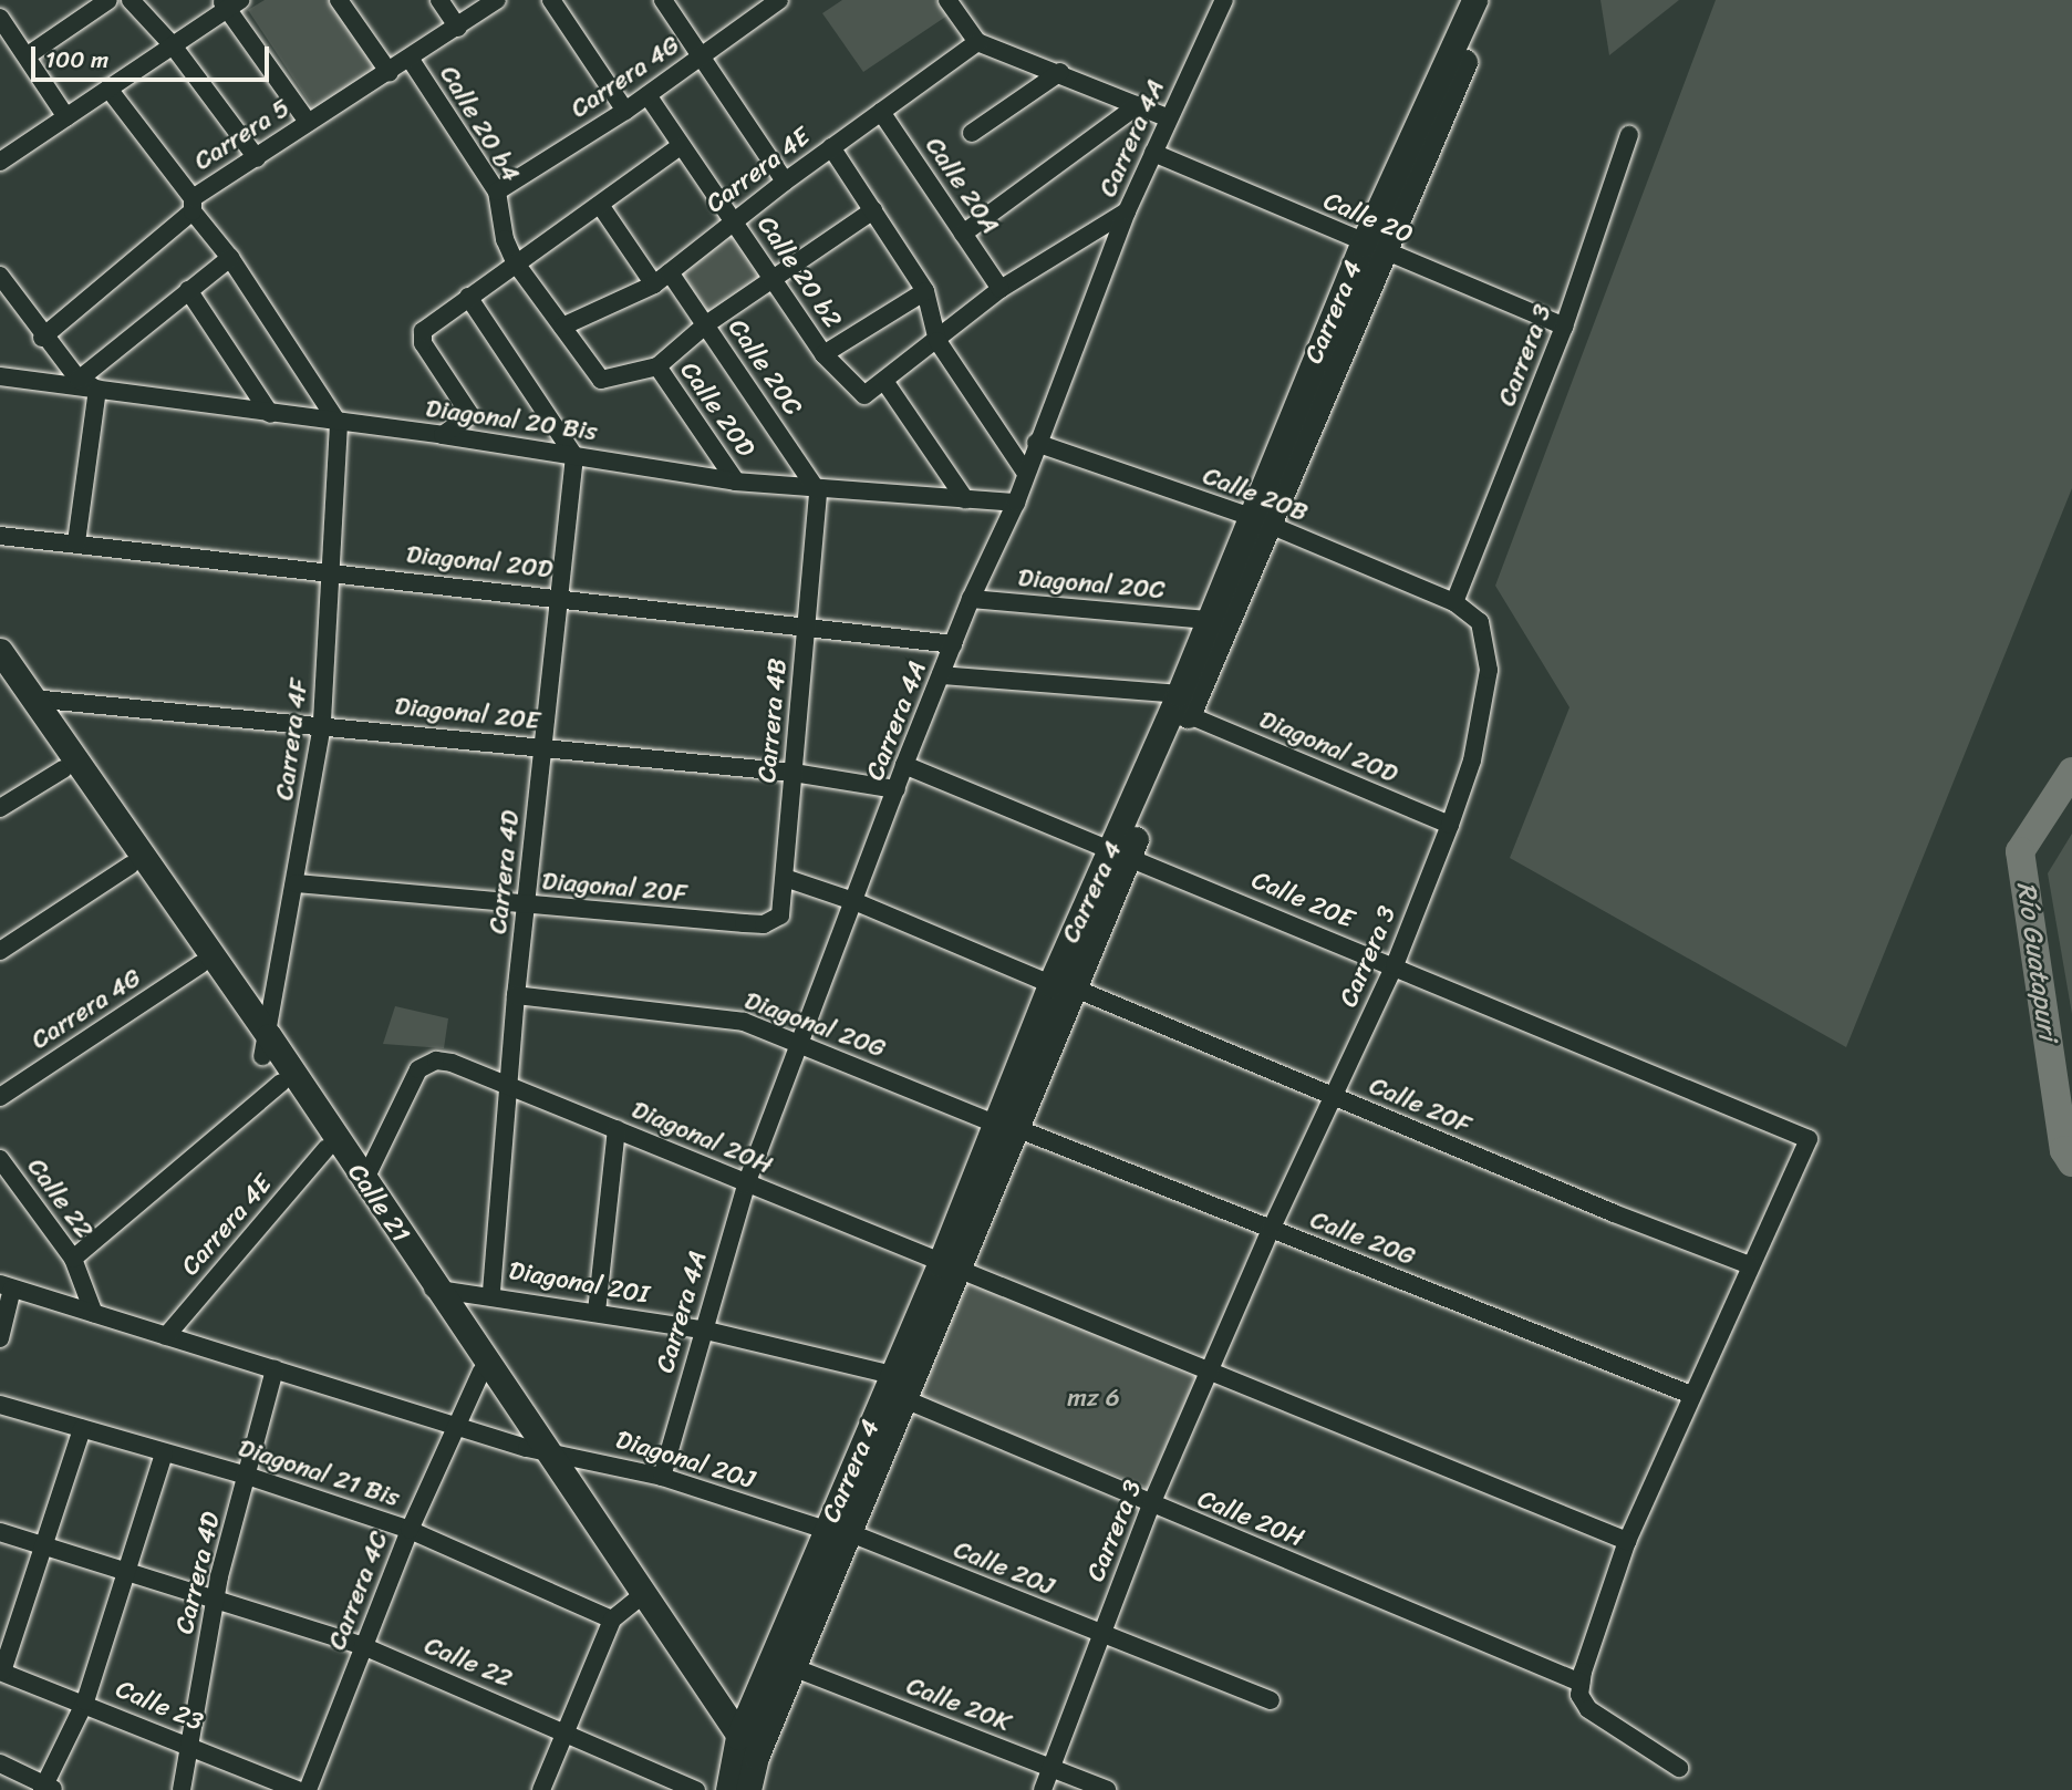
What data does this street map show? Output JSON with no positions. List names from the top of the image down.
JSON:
{
  "streets": {
    "main road": ["Carrera 4", "Calle 21"],
    "street": [
      "Carrera 4G",
      "Calle 20 b4",
      "Carrera 5",
      "Carrera 4A",
      "Carrera 4E",
      "Calle 20A",
      "Calle 20",
      "Calle 20 b2",
      "Carrera 3",
      "Calle 20C",
      "Calle 20D",
      "Diagonal 20 Bis",
      "Calle 20B",
      "Diagonal 20D",
      "Diagonal 20C",
      "Diagonal 20E",
      "Carrera 4B",
      "Carrera 4F",
      "Carrera 4D",
      "Diagonal 20F",
      "Calle 20E",
      "Diagonal 20G",
      "Calle 20F",
      "Diagonal 20H",
      "Calle 22",
      "Calle 20G",
      "Diagonal 20I",
      "Diagonal 20J",
      "Diagonal 21 Bis",
      "Calle 20H",
      "Calle 20J",
      "Carrera 4C",
      "Calle 20K",
      "Calle 23"
    ]
  },
  "crossings": [
    ["Carrera 4G", "Calle 20 b4"],
    ["Carrera 4G", "Calle 20 b2"],
    ["Carrera 4G", "Calle 21"],
    ["Calle 20 b4", "Carrera 5"],
    ["Calle 20 b4", "Carrera 4E"],
    ["Calle 20 b4", "Calle 20D"],
    ["Carrera 4A", "Calle 20"],
    ["Carrera 4A", "Diagonal 20 Bis"],
    ["Carrera 4A", "Calle 20B"],
    ["Carrera 4A", "Diagonal 20D"],
    ["Carrera 4A", "Diagonal 20C"],
    ["Carrera 4A", "Diagonal 20E"],
    ["Carrera 4A", "Calle 20E"],
    ["Carrera 4A", "Diagonal 20G"],
    ["Carrera 4A", "Diagonal 20H"],
    ["Carrera 4A", "Diagonal 20I"],
    ["Carrera 4A", "Diagonal 20J"],
    ["Carrera 4E", "Calle 20A"],
    ["Carrera 4E", "Calle 20 b2"],
    ["Carrera 4E", "Calle 20C"],
    ["Carrera 4E", "Calle 21"],
    ["Calle 20", "Carrera 4"],
    ["Calle 20", "Carrera 3"],
    ["Carrera 4", "Calle 20B"],
    ["Carrera 4", "Diagonal 20D"],
    ["Carrera 4", "Diagonal 20C"],
    ["Carrera 4", "Calle 20E"],
    ["Carrera 4", "Diagonal 20G"],
    ["Carrera 4", "Calle 20F"],
    ["Carrera 4", "Diagonal 20H"],
    ["Carrera 4", "Calle 21"],
    ["Carrera 4", "Calle 20G"],
    ["Carrera 4", "Diagonal 20I"],
    ["Carrera 4", "Diagonal 20J"],
    ["Carrera 4", "Calle 20H"],
    ["Carrera 4", "Calle 20J"],
    ["Carrera 4", "Calle 20K"],
    ["Carrera 3", "Calle 20B"],
    ["Carrera 3", "Diagonal 20D"],
    ["Carrera 3", "Calle 20E"],
    ["Carrera 3", "Calle 20F"],
    ["Carrera 3", "Calle 20G"],
    ["Carrera 3", "Calle 20H"],
    ["Carrera 3", "Calle 20J"],
    ["Carrera 3", "Calle 20K"],
    ["Calle 20C", "Diagonal 20 Bis"],
    ["Calle 20C", "Carrera 4B"],
    ["Calle 20D", "Diagonal 20 Bis"],
    ["Diagonal 20 Bis", "Carrera 4B"],
    ["Diagonal 20 Bis", "Carrera 4F"],
    ["Diagonal 20 Bis", "Carrera 4D"],
    ["Diagonal 20D", "Carrera 4B"],
    ["Diagonal 20D", "Carrera 4F"],
    ["Diagonal 20D", "Carrera 4D"],
    ["Diagonal 20E", "Carrera 4B"],
    ["Diagonal 20E", "Carrera 4F"],
    ["Diagonal 20E", "Carrera 4D"],
    ["Diagonal 20E", "Calle 21"],
    ["Carrera 4B", "Diagonal 20F"],
    ["Carrera 4F", "Diagonal 20F"],
    ["Carrera 4F", "Calle 21"],
    ["Carrera 4D", "Diagonal 20F"],
    ["Carrera 4D", "Diagonal 20G"],
    ["Carrera 4D", "Diagonal 20H"],
    ["Carrera 4D", "Calle 22"],
    ["Carrera 4D", "Diagonal 20I"],
    ["Carrera 4D", "Diagonal 21 Bis"],
    ["Carrera 4D", "Calle 23"],
    ["Calle 20E", "Calle 20F"],
    ["Diagonal 20G", "Calle 20G"],
    ["Diagonal 20H", "Calle 21"],
    ["Calle 22", "Carrera 4C"],
    ["Calle 21", "Diagonal 20I"],
    ["Calle 21", "Diagonal 20J"],
    ["Calle 21", "Carrera 4C"],
    ["Diagonal 20I", "Calle 20H"],
    ["Diagonal 20J", "Calle 20J"],
    ["Diagonal 21 Bis", "Carrera 4C"]
  ],
  "water": ["Río Guatapuri"],
  "parks": ["mz 6"],
  "scale_bar": "100 m"
}
